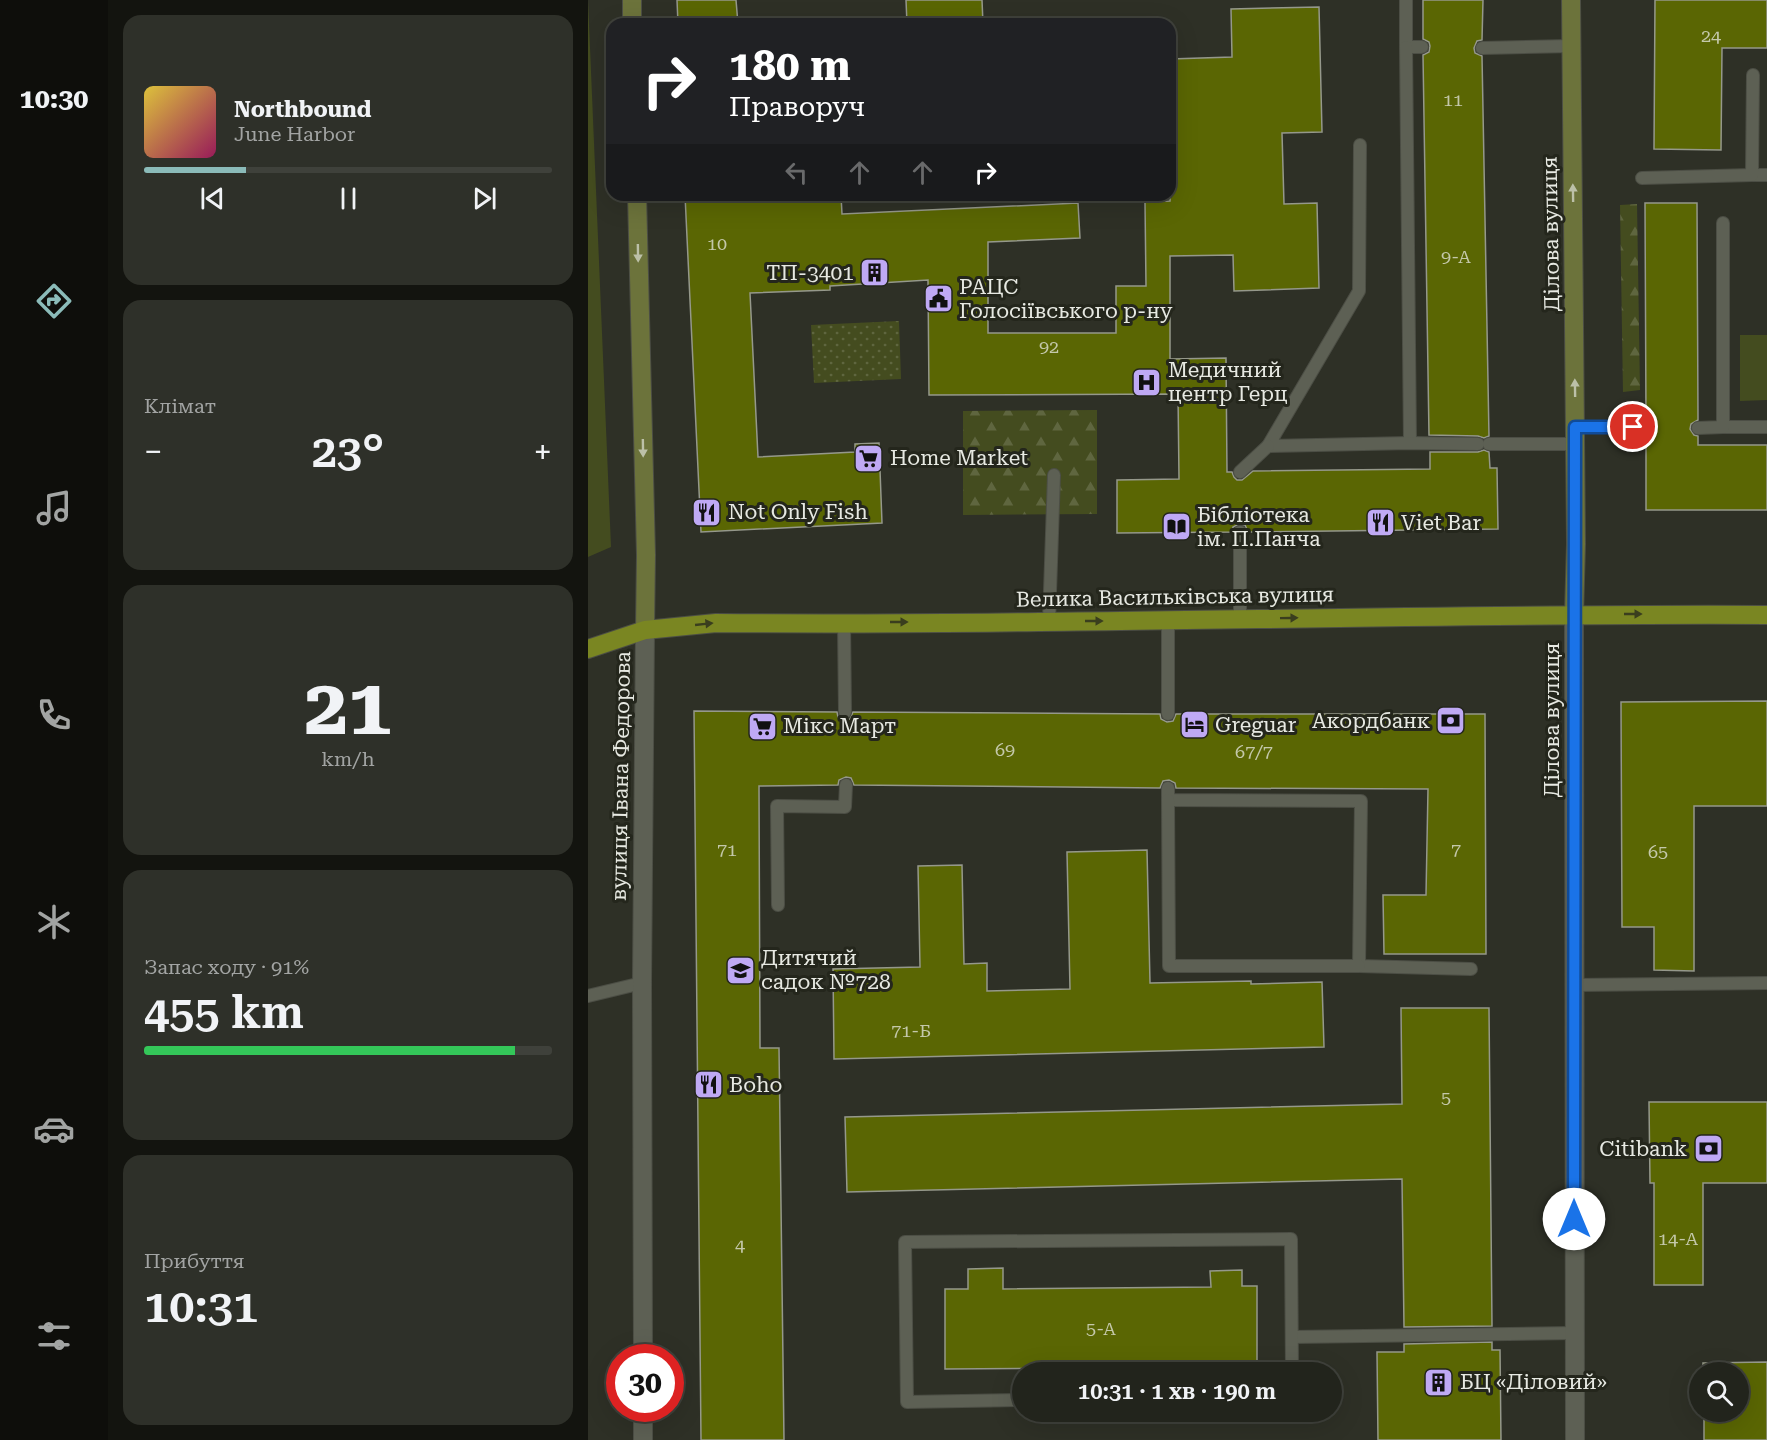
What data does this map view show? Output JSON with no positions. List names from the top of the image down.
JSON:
{
  "streets": {
    "main road": ["Велика Васильківська вулиця"],
    "street": ["Ділова вулиця", "вулиця Івана Федорова"]
  },
  "crossings": [
    ["Ділова вулиця", "Велика Васильківська вулиця"],
    ["Велика Васильківська вулиця", "вулиця Івана Федорова"]
  ],
  "one_way": ["Велика Васильківська вулиця", "вулиця Івана Федорова"],
  "places": {
    "building": ["ТП-3401", "БЦ «Діловий»"],
    "public building": ["РАЦС Голосіївського р-ну"],
    "hospital": ["Медичний центр Герц"],
    "supermarket": ["Home Market", "Мікс Март"],
    "restaurant": ["Not Only Fish", "Viet Bar", "Boho"],
    "library": ["Бібліотека ім. П.Панча"],
    "bank": ["Акордбанк", "Citibank"],
    "hotel": ["Greguar"],
    "school or university": ["Дитячий садок №728"]
  },
  "house_numbers": [
    "24",
    "11",
    "10",
    "9-А",
    "92",
    "69",
    "67/7",
    "71",
    "7",
    "65",
    "71-Б",
    "5",
    "14-А",
    "4",
    "5-А"
  ],
  "page": {
    "tabs": "10:30",
    "turn": ["180 m", "Праворуч"],
    "song": ["Northbound", "June Harbor"],
    "tile": [
      "Клімат",
      ["21", "km/h"],
      ["Запас ходу · 91%", "455 km"],
      ["Прибуття", "10:31"]
    ],
    "heat": ["−", "23°", "+"],
    "limit": "30",
    "trip": "10:31 · 1 хв · 190 m"
  }
}
